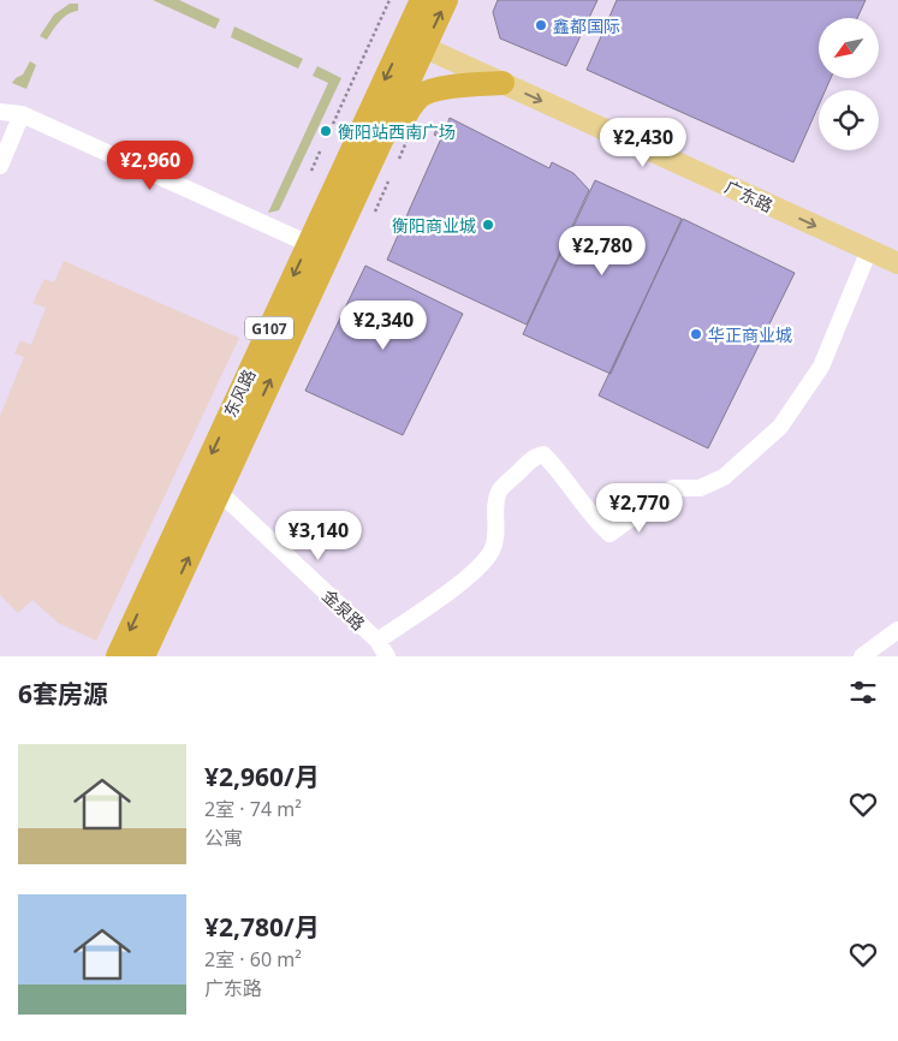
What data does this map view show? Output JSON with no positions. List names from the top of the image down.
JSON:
{
  "streets": {
    "highway": ["G107", "东风路"],
    "main road": ["广东路"],
    "street": ["金泉路"]
  },
  "crossings": [
    ["广东路", "东风路"],
    ["东风路", "金泉路"]
  ],
  "one_way": ["广东路"],
  "places": [
    "鑫都国际",
    "衡阳站西南广场",
    "衡阳商业城",
    "华正商业城"
  ],
  "north": "bottom left",
  "page": {
    "price": [
      "¥2,430",
      "¥2,960",
      "¥2,780",
      "¥2,340",
      "¥2,770",
      "¥3,140"
    ],
    "heading": "6套房源",
    "list": [
      {
        "name": "¥2,960/月",
        "note": "2室 · 74 m² · 公寓"
      },
      {
        "name": "¥2,780/月",
        "note": "2室 · 60 m² · 广东路"
      }
    ]
  }
}
